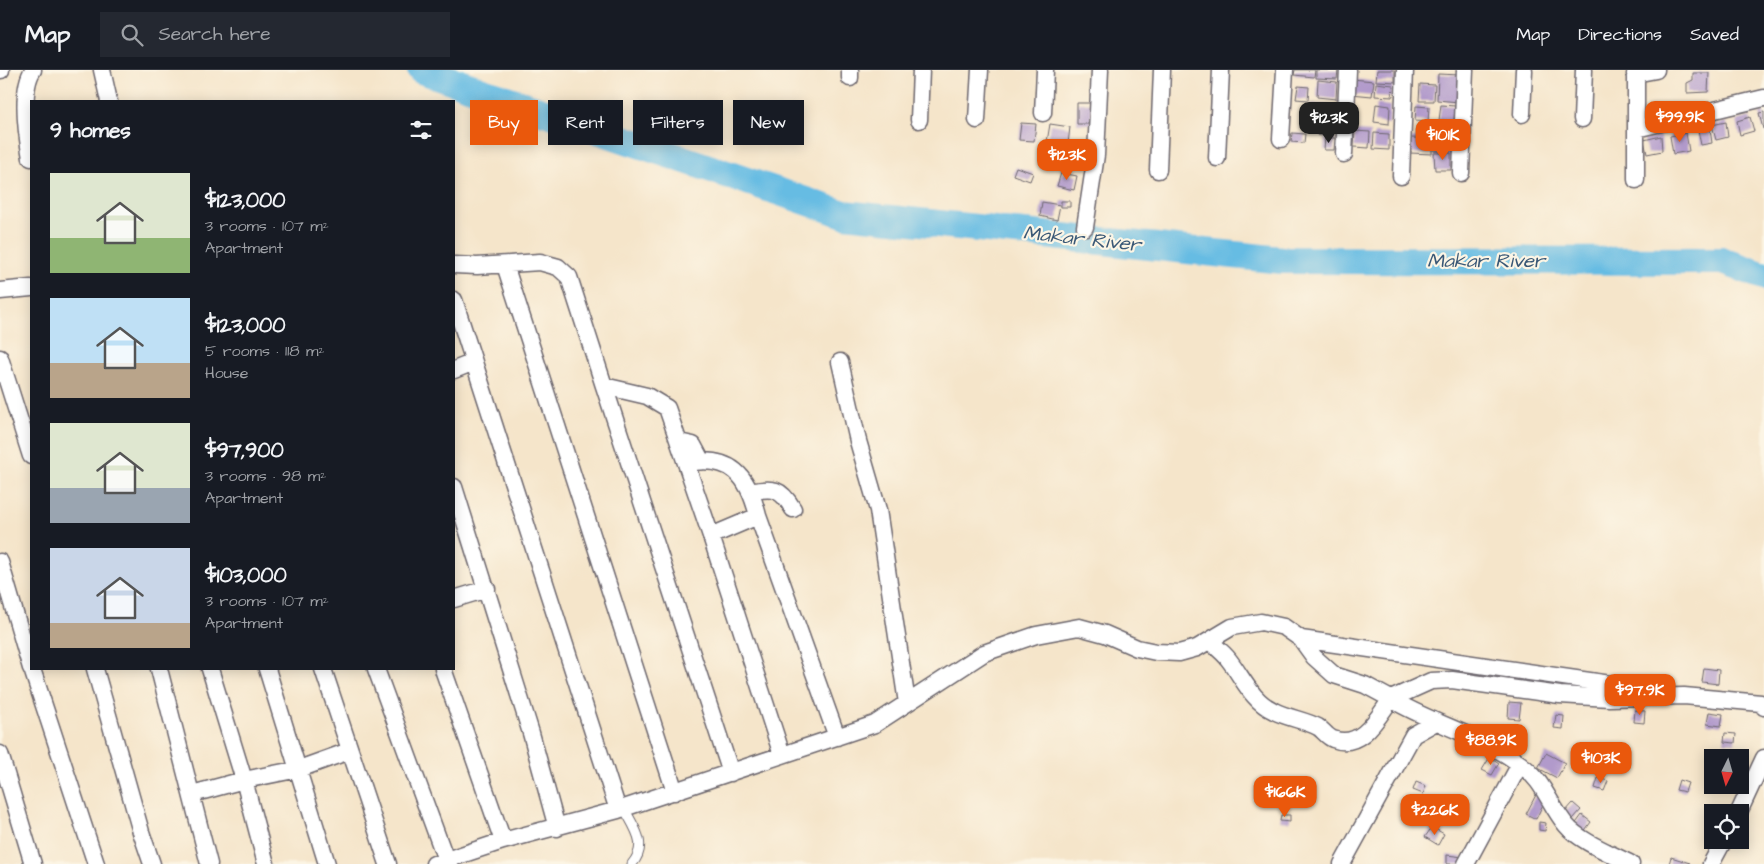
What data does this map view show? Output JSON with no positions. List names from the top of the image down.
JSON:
{
  "water": ["Makar River"],
  "north": "bottom",
  "page": {
    "header": "Map",
    "search": "Search here",
    "nav": ["Map", "Directions", "Saved"],
    "chip": [
      "Buy",
      "Rent",
      "Filters",
      "New"
    ],
    "heading": "9 homes",
    "price": [
      "$99.9K",
      "$123K",
      "$101K",
      "$123K",
      "$97.9K",
      "$88.9K",
      "$103K",
      "$166K",
      "$226K"
    ],
    "list": [
      {
        "name": "$123,000",
        "note": "3 rooms · 107 m² · Apartment"
      },
      {
        "name": "$123,000",
        "note": "5 rooms · 118 m² · House"
      },
      {
        "name": "$97,900",
        "note": "3 rooms · 98 m² · Apartment"
      },
      {
        "name": "$103,000",
        "note": "3 rooms · 107 m² · Apartment"
      }
    ]
  }
}
